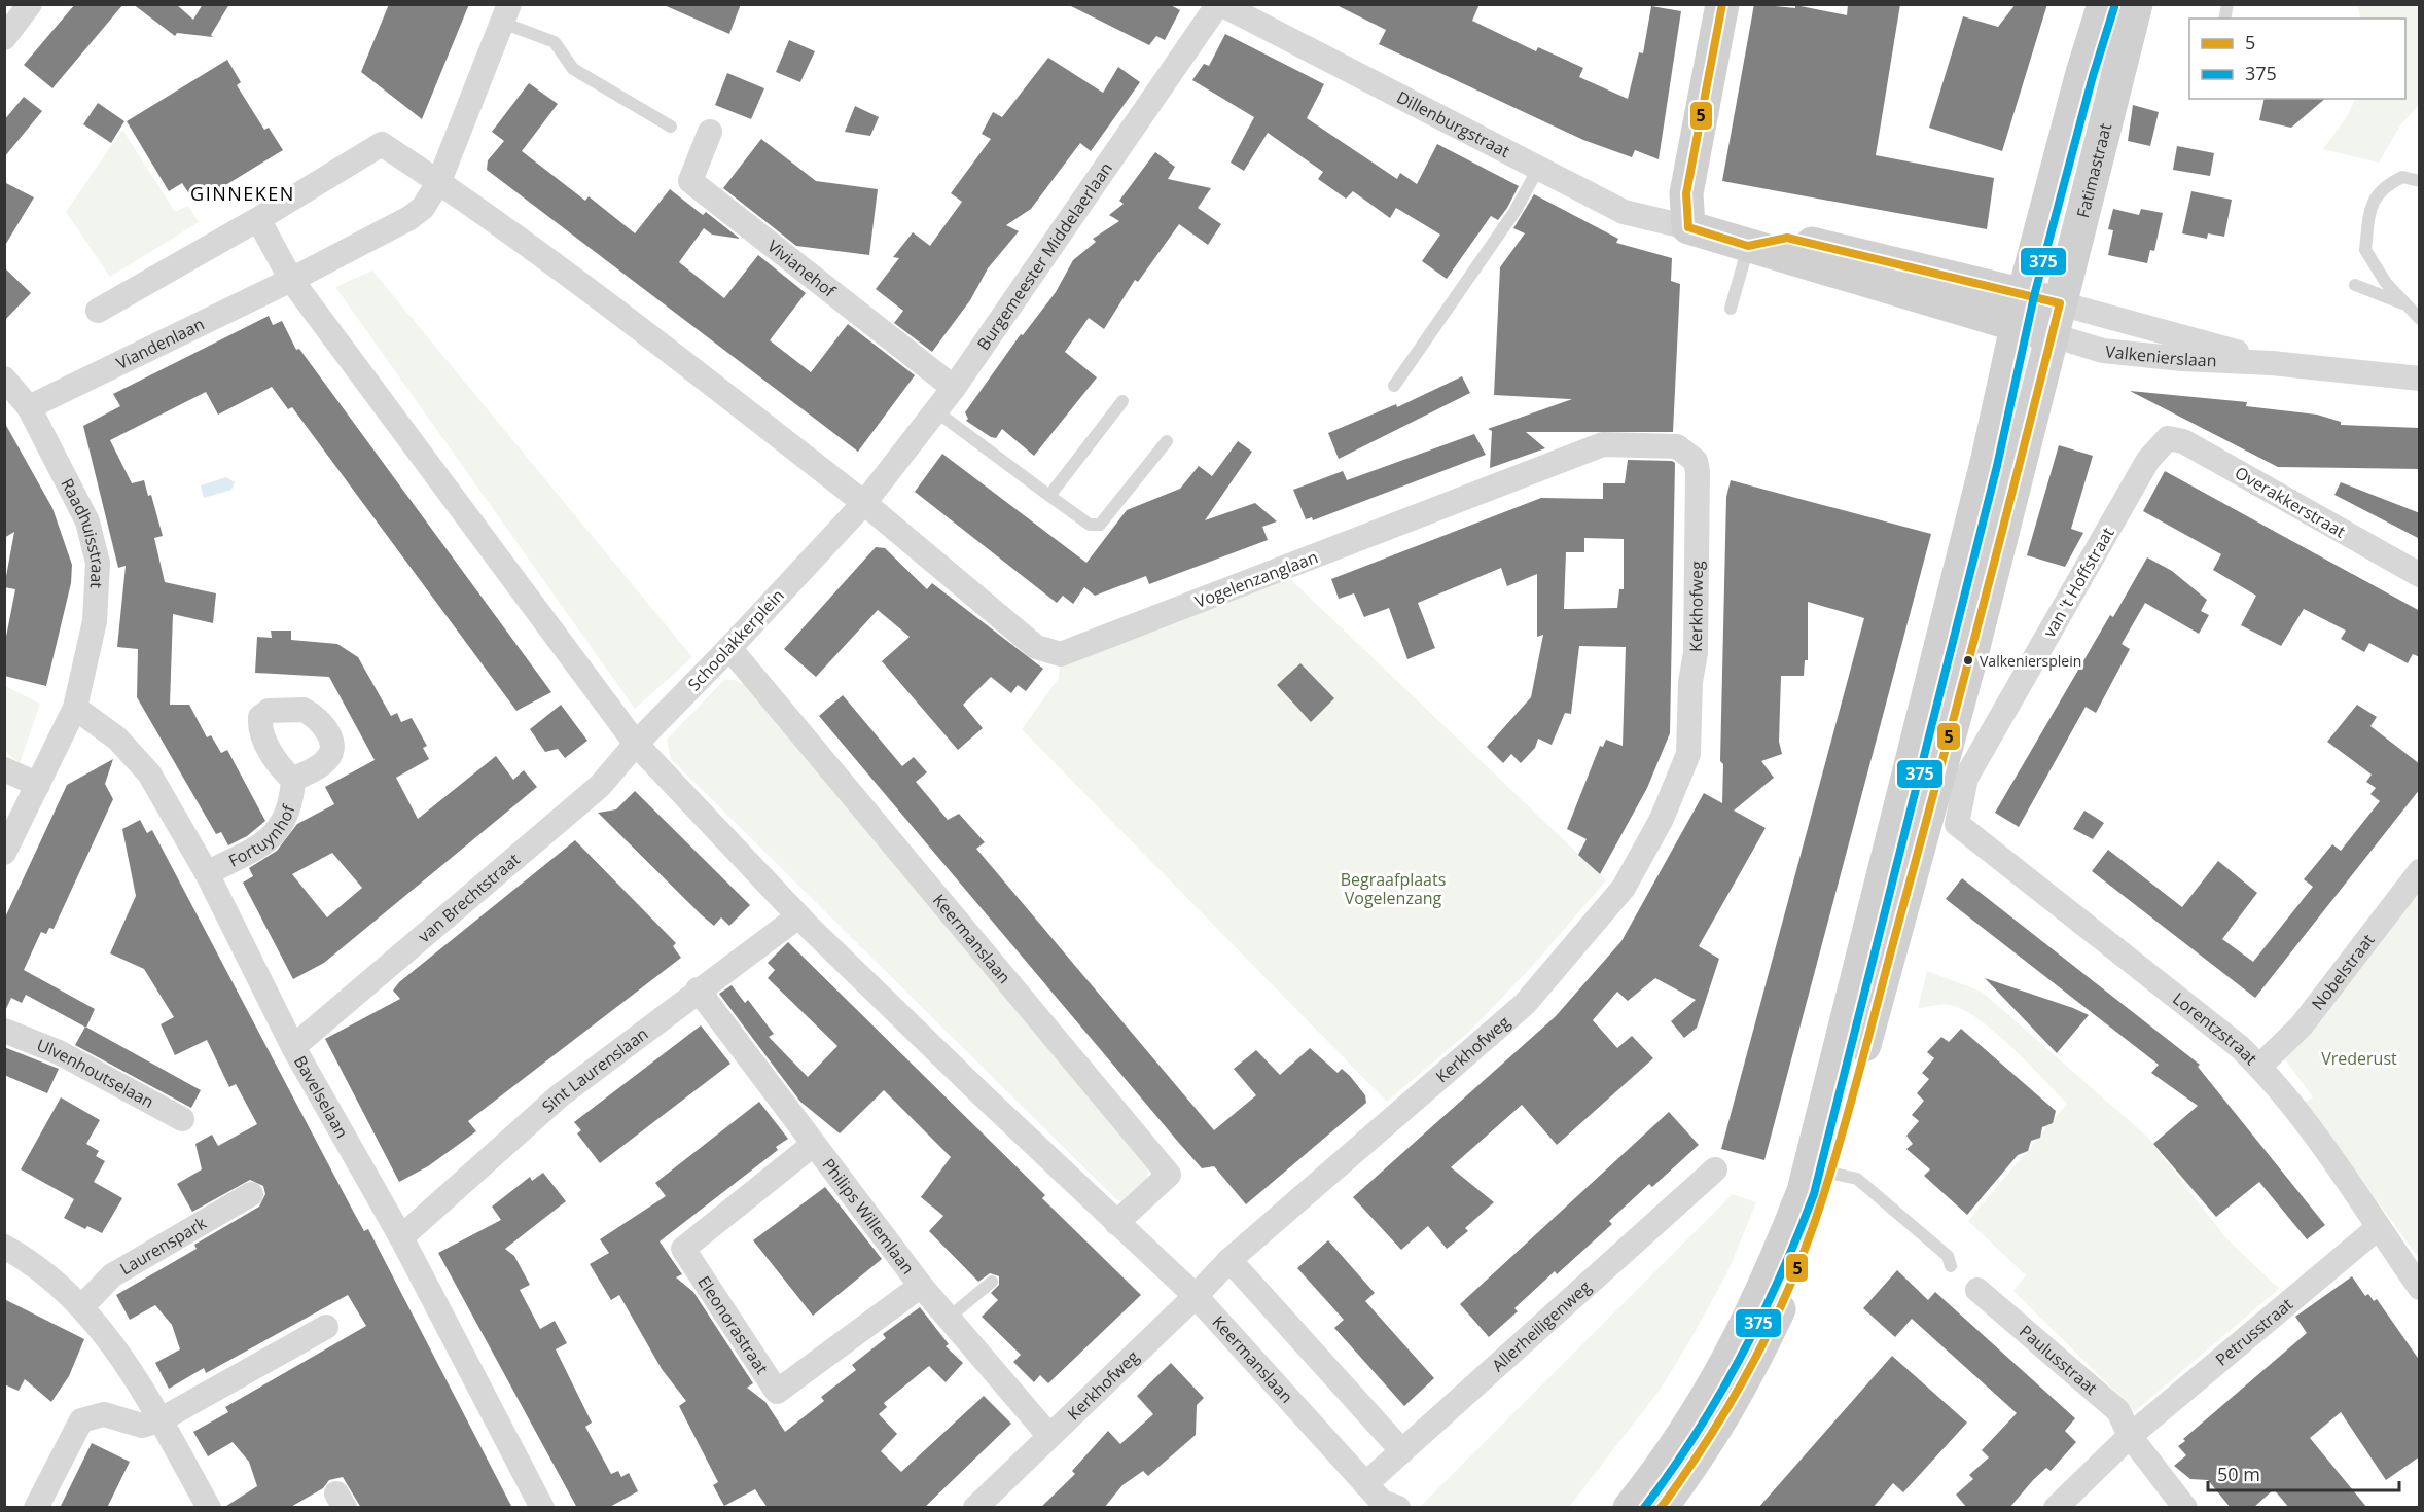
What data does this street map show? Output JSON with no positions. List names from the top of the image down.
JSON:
{
  "streets": {
    "main road": ["Fatimastraat"],
    "street": [
      "Dillenburgstraat",
      "Burgemeester Middelaerlaan",
      "Vivianehof",
      "Viandenlaan",
      "Valkenierslaan",
      "Overakkerstraat",
      "Raadhuisstraat",
      "Vogelenzanglaan",
      "van 't Hoffstraat",
      "Kerkhofweg",
      "Schoolakkerplein",
      "Fortuynhof",
      "van Brechtstraat",
      "Keermanslaan",
      "Nobelstraat",
      "Lorentzstraat",
      "Sint Laurenslaan",
      "Ulvenhoutselaan",
      "Bavelselaan",
      "Philips Willemlaan",
      "Laurenspark",
      "Eleonorastraat",
      "Allerheiligenweg",
      "Petrusstraat",
      "Paulusstraat"
    ]
  },
  "crossings": [
    ["Dillenburgstraat", "Burgemeester Middelaerlaan"],
    ["Fatimastraat", "Valkenierslaan"],
    ["Burgemeester Middelaerlaan", "Vivianehof"],
    ["Burgemeester Middelaerlaan", "Vogelenzanglaan"],
    ["Burgemeester Middelaerlaan", "Schoolakkerplein"],
    ["Viandenlaan", "Raadhuisstraat"],
    ["Overakkerstraat", "van 't Hoffstraat"],
    ["Raadhuisstraat", "Bavelselaan"],
    ["Vogelenzanglaan", "Kerkhofweg"],
    ["Vogelenzanglaan", "Schoolakkerplein"],
    ["van 't Hoffstraat", "Lorentzstraat"],
    ["Kerkhofweg", "Keermanslaan"],
    ["Kerkhofweg", "Philips Willemlaan"],
    ["Schoolakkerplein", "van Brechtstraat"],
    ["Schoolakkerplein", "Keermanslaan"],
    ["Fortuynhof", "Bavelselaan"],
    ["van Brechtstraat", "Keermanslaan"],
    ["van Brechtstraat", "Bavelselaan"],
    ["Keermanslaan", "Sint Laurenslaan"],
    ["Keermanslaan", "Allerheiligenweg"],
    ["Nobelstraat", "Lorentzstraat"],
    ["Lorentzstraat", "Petrusstraat"],
    ["Sint Laurenslaan", "Bavelselaan"],
    ["Sint Laurenslaan", "Philips Willemlaan"],
    ["Philips Willemlaan", "Eleonorastraat"],
    ["Petrusstraat", "Paulusstraat"]
  ],
  "districts": ["GINNEKEN"],
  "parks": ["Begraafplaats Vogelenzang", "Vrederust"],
  "places": ["Valkeniersplein"],
  "lines": ["transit line 5", "transit line 375"],
  "legend": ["5", "375"],
  "scale_bar": "50 m"
}
